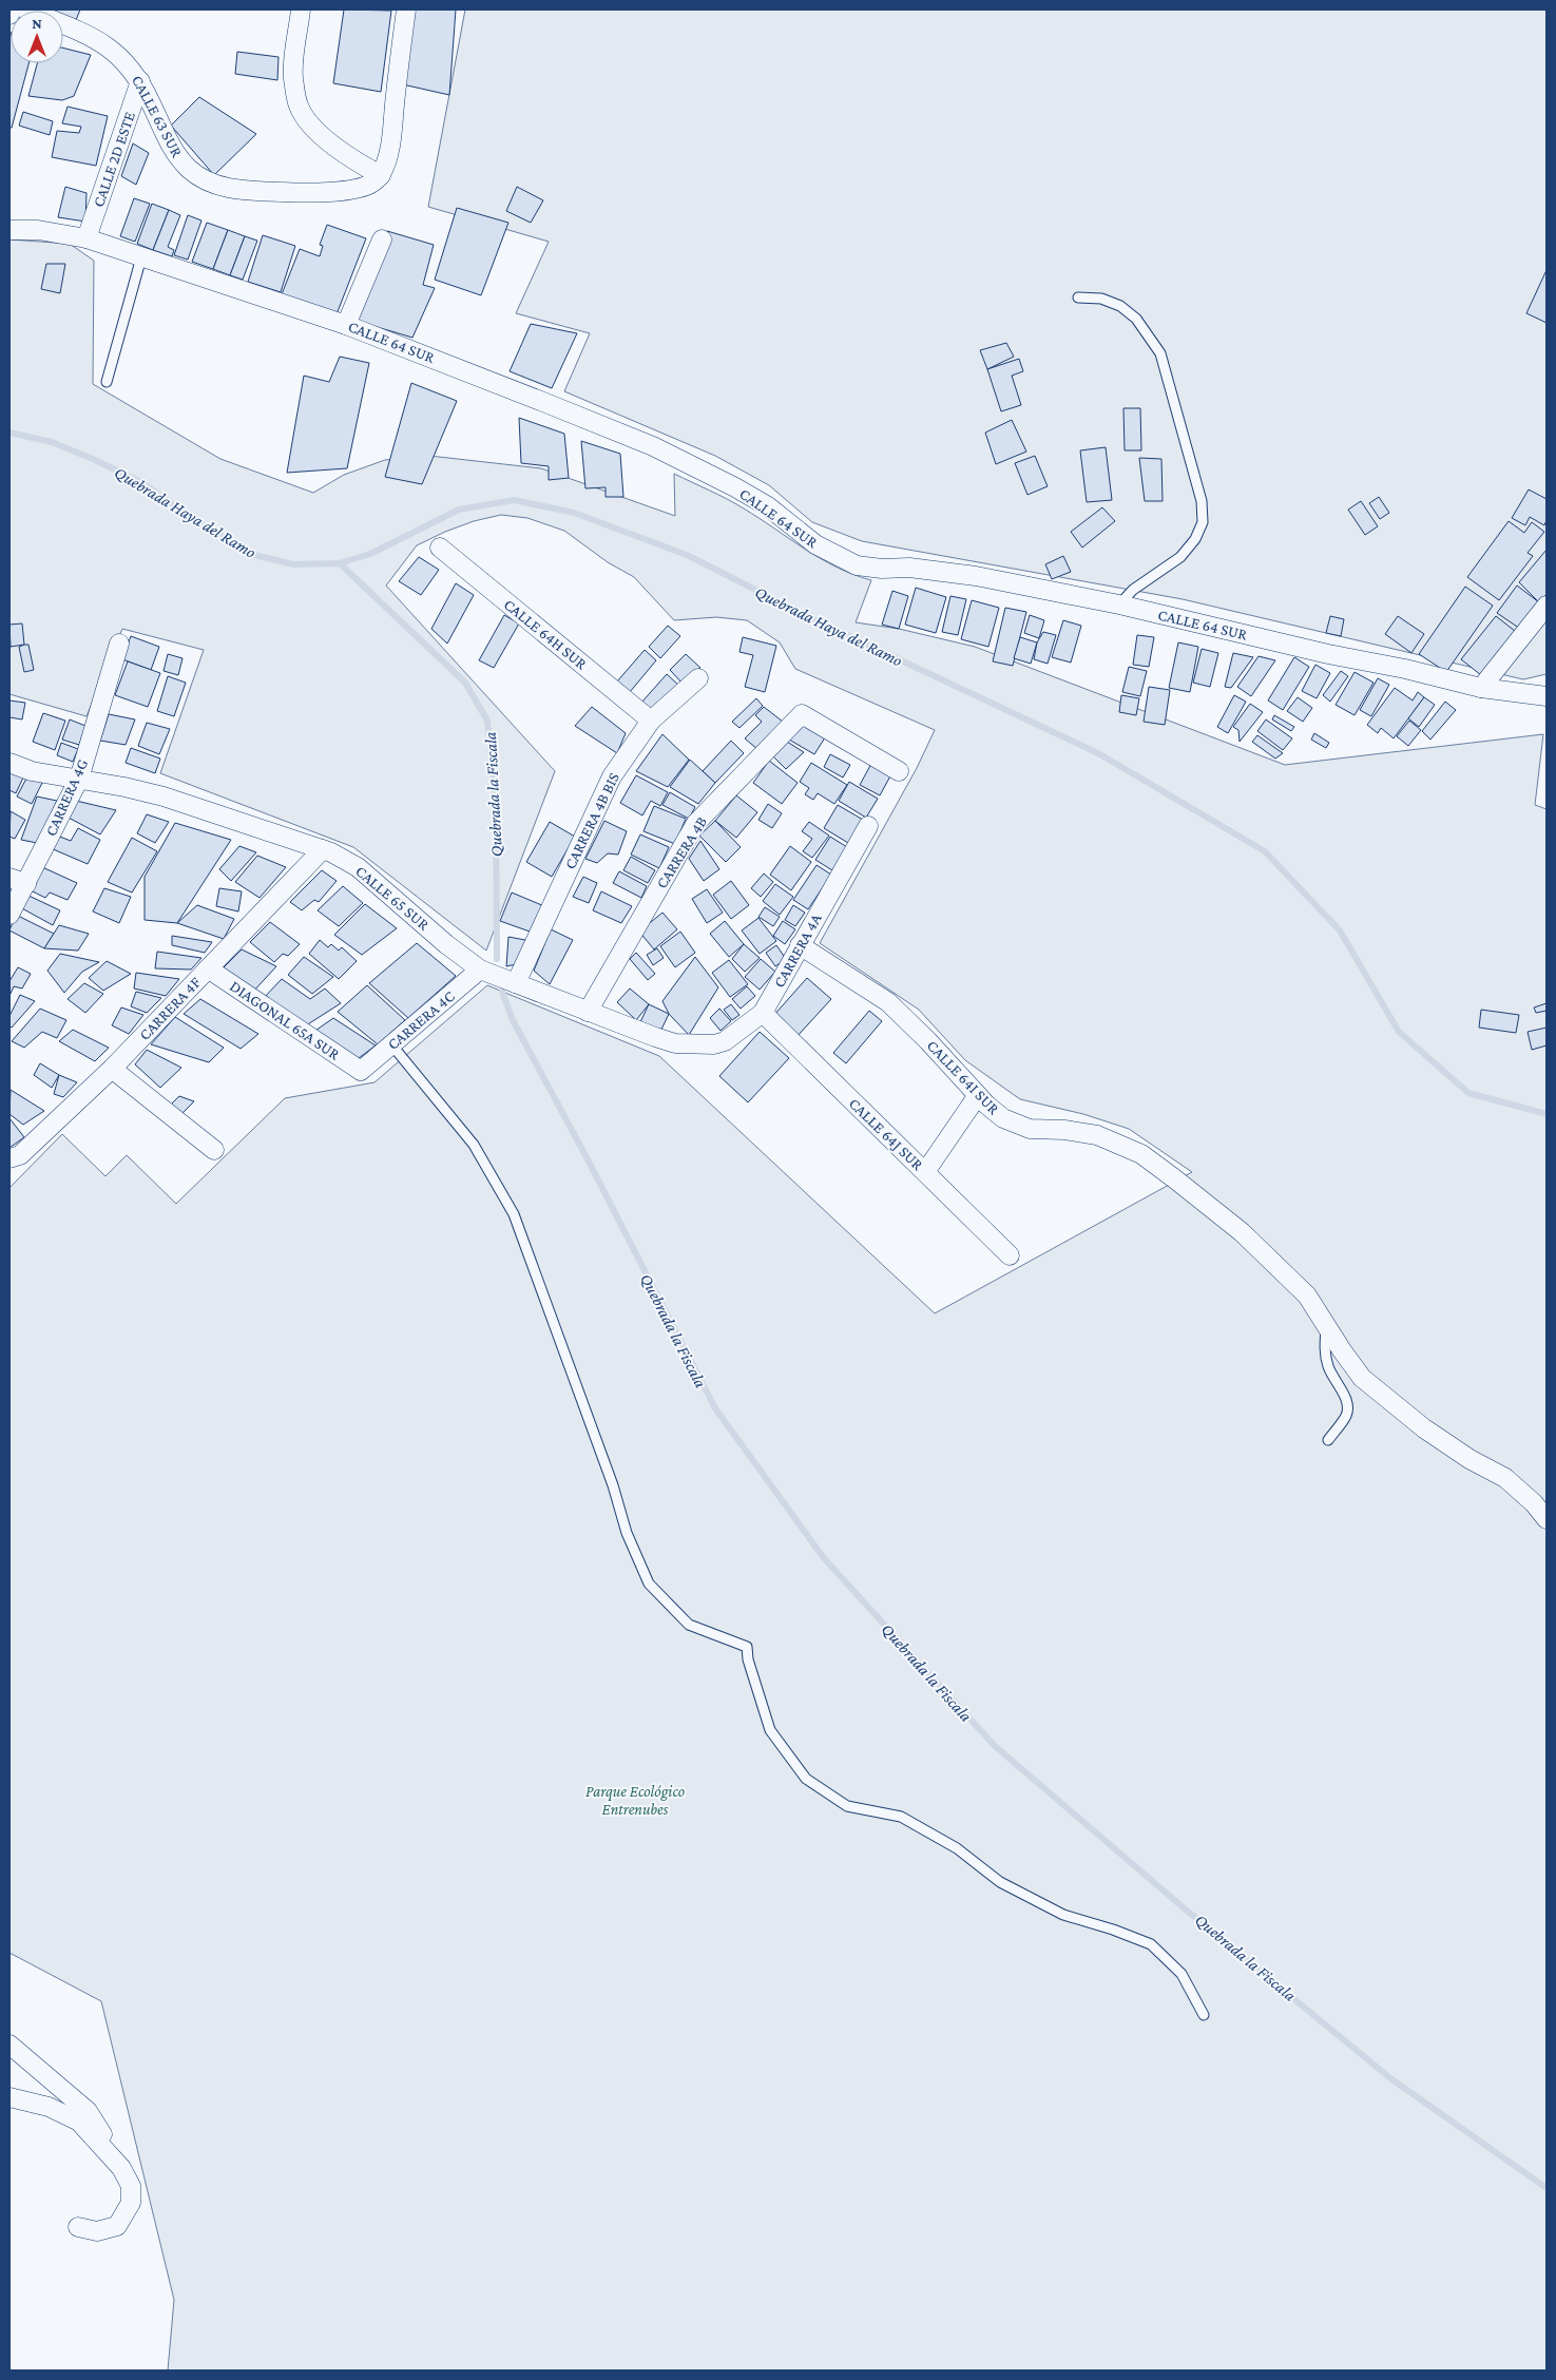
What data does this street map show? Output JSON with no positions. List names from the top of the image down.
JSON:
{
  "streets": {
    "street": [
      "CALLE 63 SUR",
      "CALLE 2D ESTE",
      "CALLE 64 SUR",
      "CALLE 64H SUR",
      "CARRERA 4G",
      "CARRERA 4B BIS",
      "CARRERA 4B",
      "CALLE 65 SUR",
      "CARRERA 4A",
      "CARRERA 4F",
      "DIAGONAL 65A SUR",
      "CARRERA 4C",
      "CALLE 64I SUR",
      "CALLE 64J SUR"
    ]
  },
  "crossings": [
    ["CALLE 63 SUR", "CALLE 2D ESTE"],
    ["CALLE 2D ESTE", "CALLE 64 SUR"],
    ["CALLE 64H SUR", "CARRERA 4B BIS"],
    ["CARRERA 4G", "CALLE 65 SUR"],
    ["CARRERA 4B BIS", "CALLE 65 SUR"],
    ["CARRERA 4B", "CALLE 65 SUR"],
    ["CALLE 65 SUR", "CARRERA 4A"],
    ["CALLE 65 SUR", "CARRERA 4F"],
    ["CALLE 65 SUR", "CARRERA 4C"],
    ["CARRERA 4A", "CALLE 64I SUR"],
    ["CARRERA 4A", "CALLE 64J SUR"],
    ["CARRERA 4F", "DIAGONAL 65A SUR"],
    ["DIAGONAL 65A SUR", "CARRERA 4C"]
  ],
  "water": ["Quebrada Haya del Ramo", "Quebrada la Fiscala"],
  "parks": ["Parque Ecológico Entrenubes"],
  "north": "top"
}
